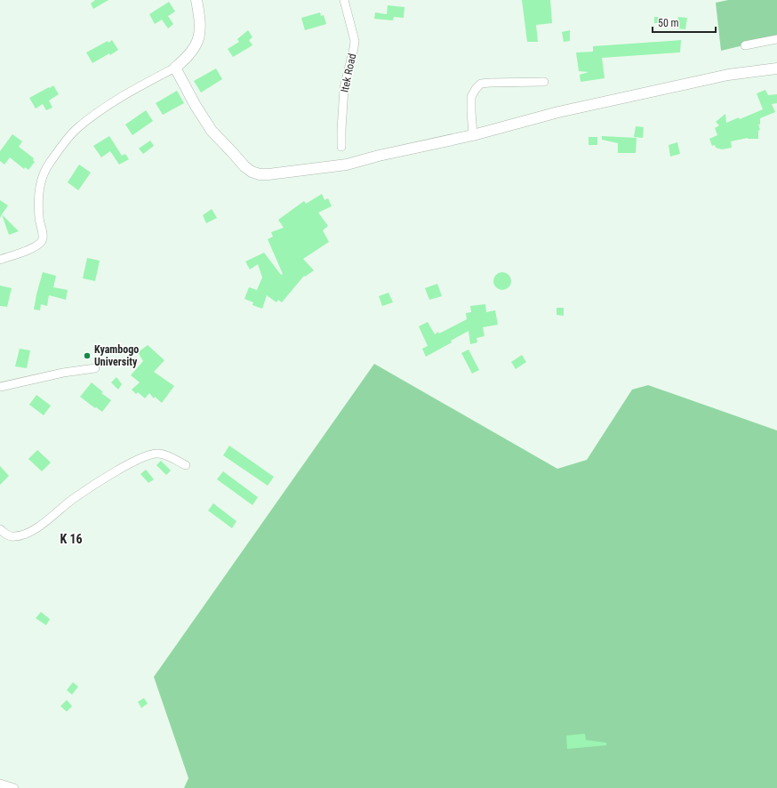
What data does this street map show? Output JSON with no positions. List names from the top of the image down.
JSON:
{
  "streets": {
    "street": ["Itek Road"]
  },
  "districts": ["K 16"],
  "places": ["Kyambogo University"],
  "scale_bar": "50 m"
}
